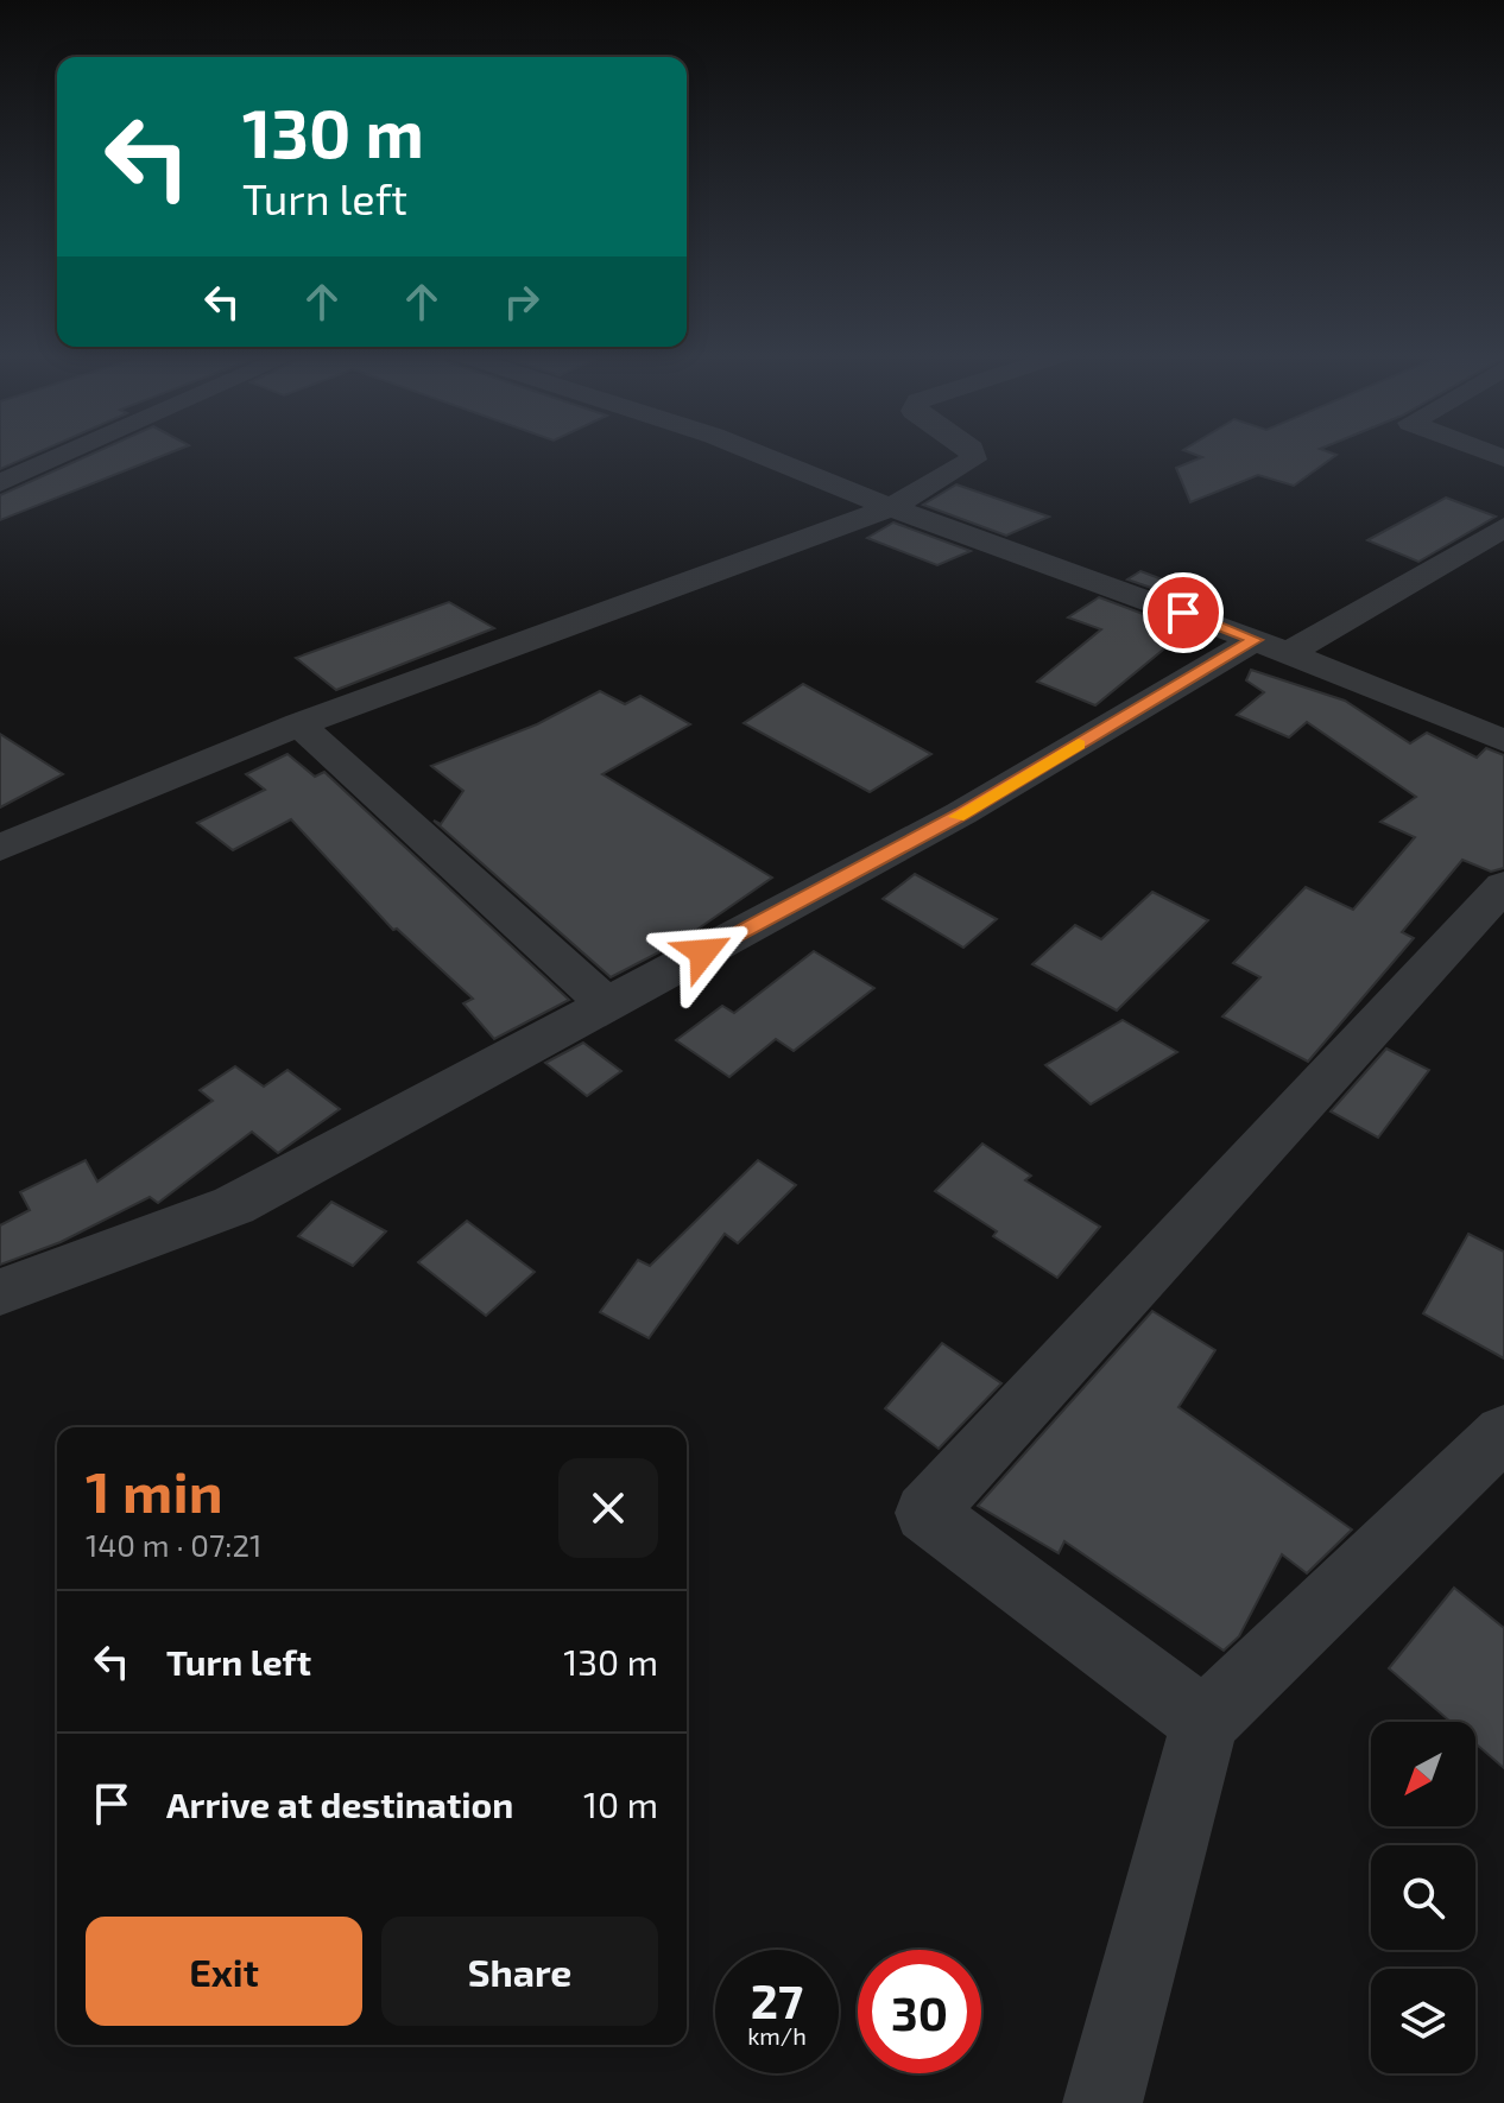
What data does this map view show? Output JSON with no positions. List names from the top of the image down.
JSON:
{
  "north": "bottom left",
  "page": {
    "turn": ["130 m", "Turn left"],
    "heading": ["1 min", "140 m · 07:21"],
    "list": [
      {
        "name": "Turn left",
        "value": "130 m"
      },
      {
        "name": "Arrive at destination",
        "value": "10 m"
      }
    ],
    "buttons": ["Exit", "Share"],
    "speed": "27 km/h",
    "limit": "30"
  }
}
